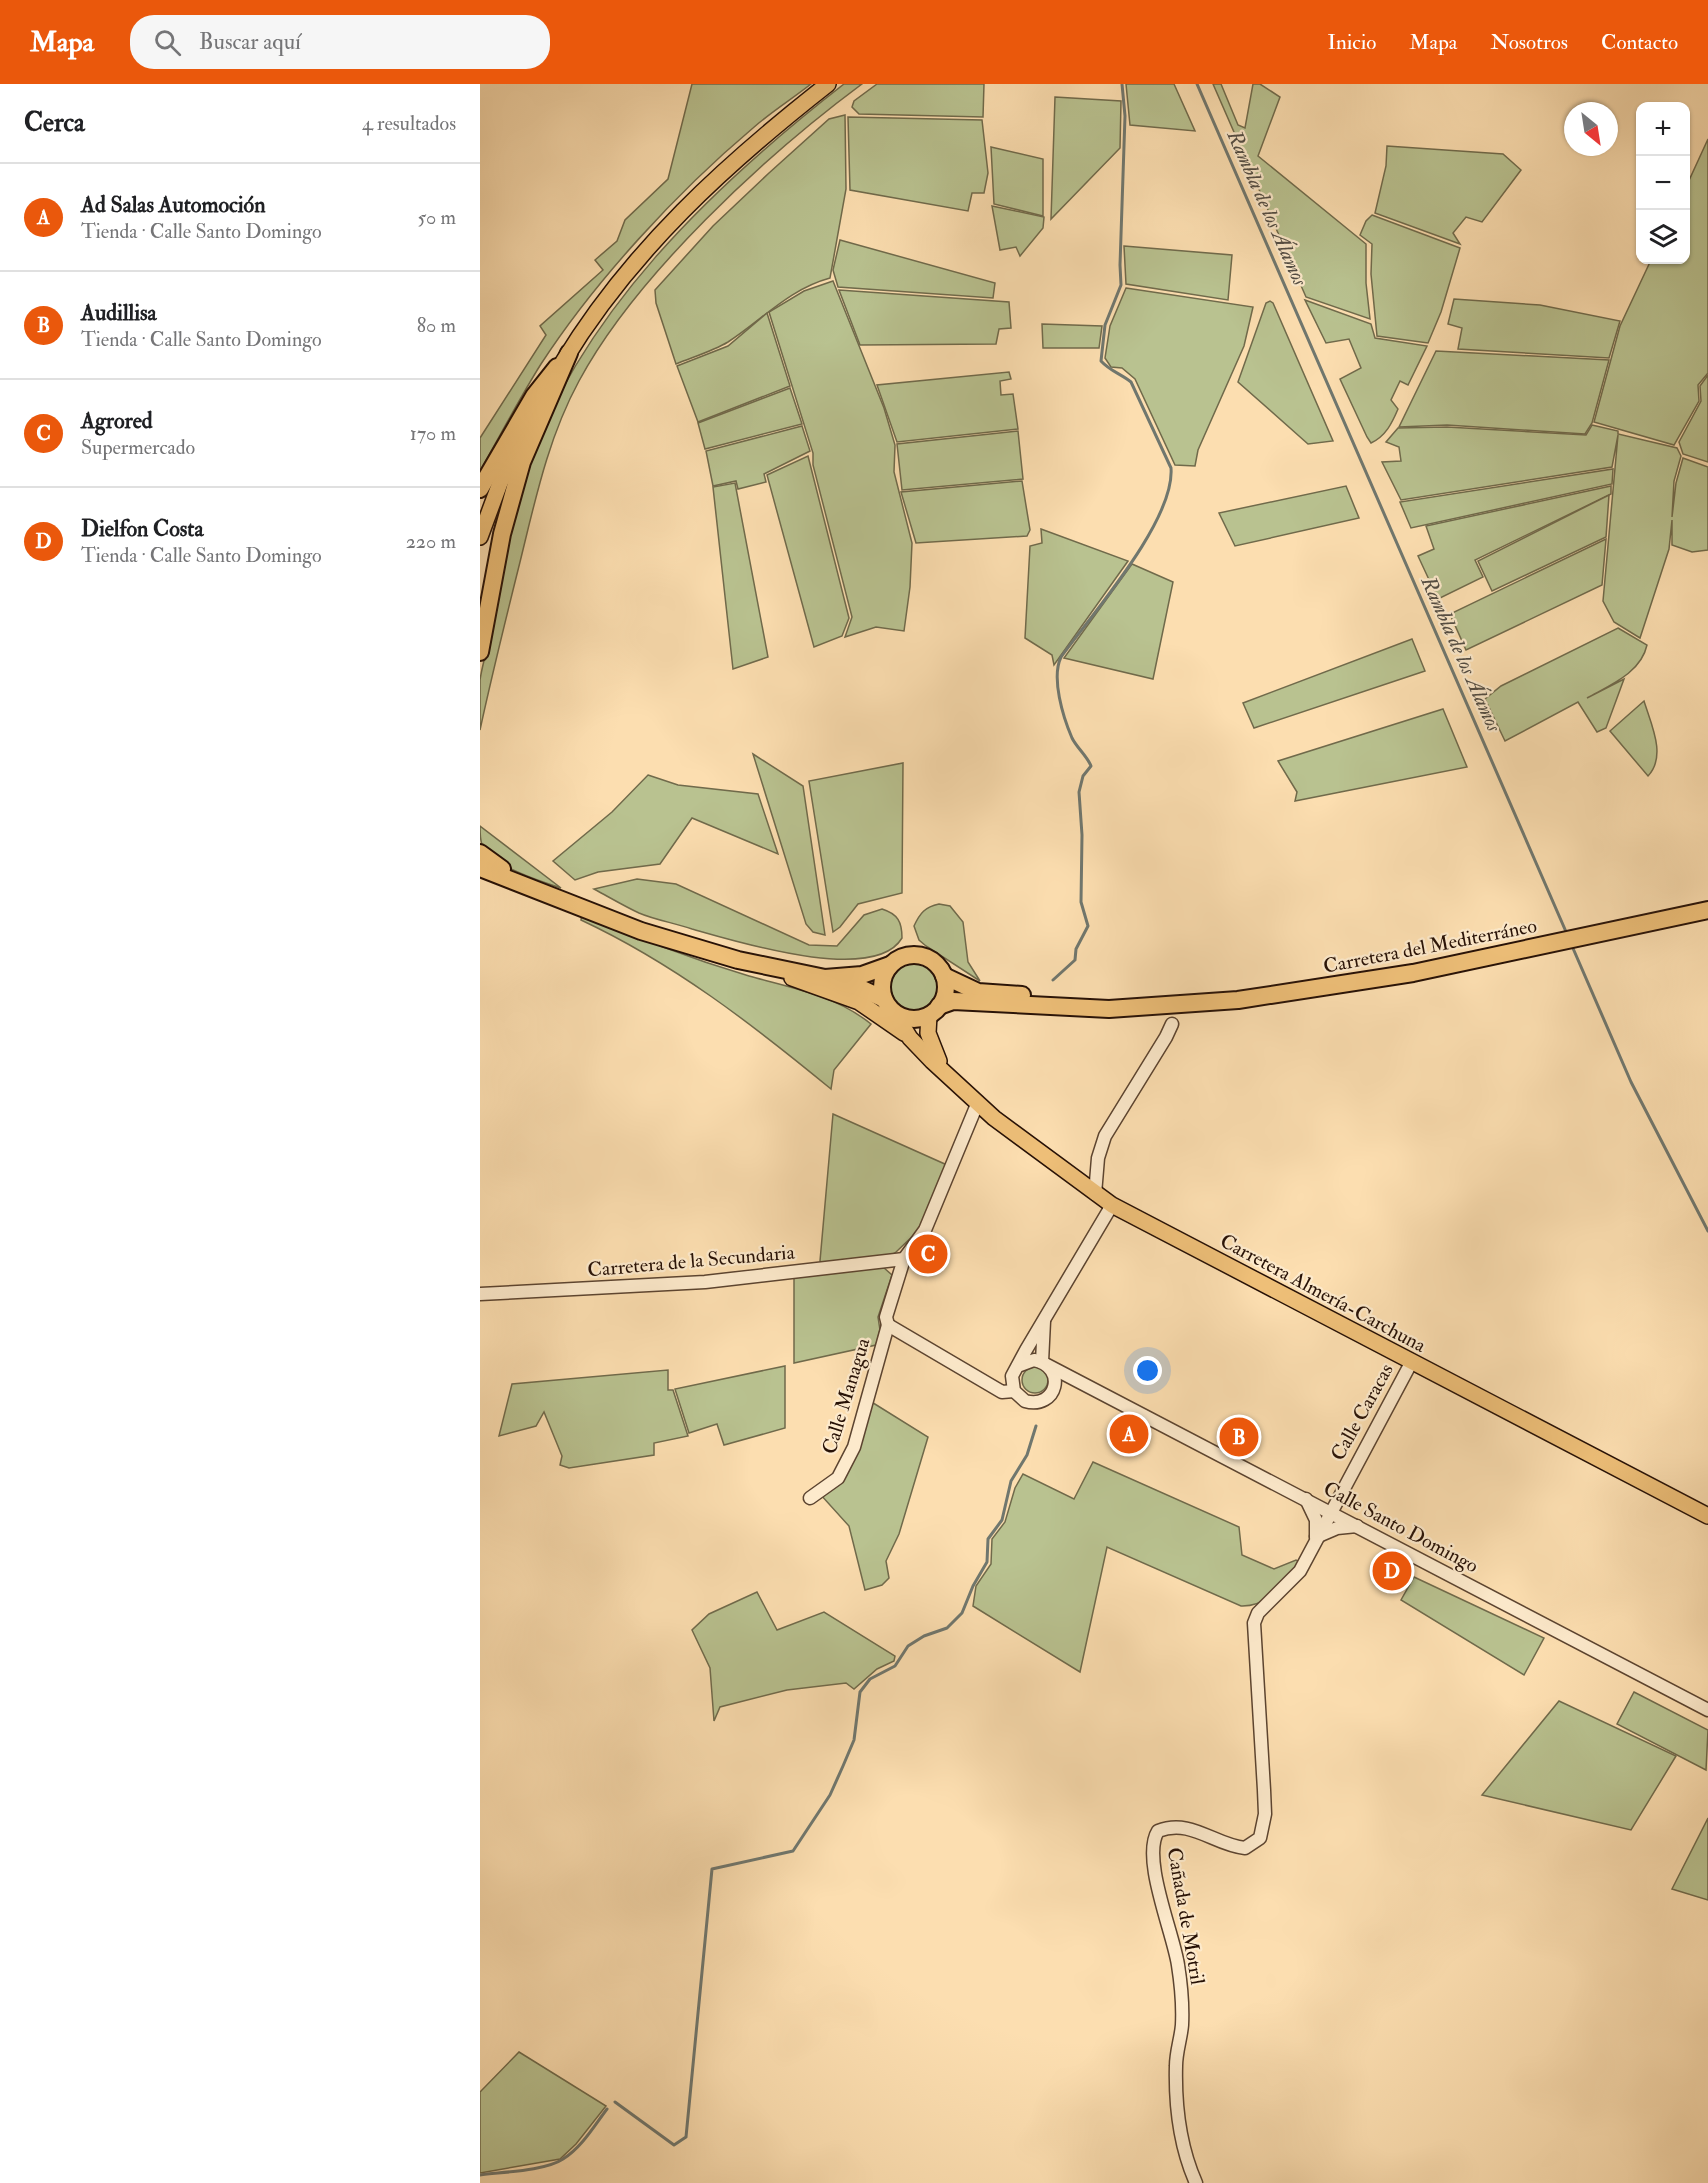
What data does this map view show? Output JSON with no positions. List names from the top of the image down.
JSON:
{
  "streets": {
    "highway": ["Carretera del Mediterráneo"],
    "main road": ["Carretera Almería-Carchuna"],
    "street": [
      "Carretera de la Secundaria",
      "Calle Managua",
      "Calle Caracas",
      "Calle Santo Domingo",
      "Cañada de Motril"
    ]
  },
  "crossings": [
    ["Carretera Almería-Carchuna", "Calle Caracas"],
    ["Calle Managua", "Calle Santo Domingo"],
    ["Calle Caracas", "Calle Santo Domingo"],
    ["Calle Caracas", "Cañada de Motril"],
    ["Calle Santo Domingo", "Cañada de Motril"]
  ],
  "water": ["Rambla de los Álamos"],
  "north": "bottom right",
  "page": {
    "header": "Mapa",
    "search": "Buscar aquí",
    "nav": [
      "Inicio",
      "Mapa",
      "Nosotros",
      "Contacto"
    ],
    "heading": ["Cerca", "4 resultados"],
    "map_buttons": ["+", "−"],
    "list": [
      {
        "mark": "A",
        "name": "Ad Salas Automoción",
        "note": "Tienda · Calle Santo Domingo",
        "value": "50 m"
      },
      {
        "mark": "B",
        "name": "Audillisa",
        "note": "Tienda · Calle Santo Domingo",
        "value": "80 m"
      },
      {
        "mark": "C",
        "name": "Agrored",
        "note": "Supermercado",
        "value": "170 m"
      },
      {
        "mark": "D",
        "name": "Dielfon Costa",
        "note": "Tienda · Calle Santo Domingo",
        "value": "220 m"
      }
    ],
    "pins": [
      "C",
      "A",
      "B",
      "D"
    ]
  }
}
